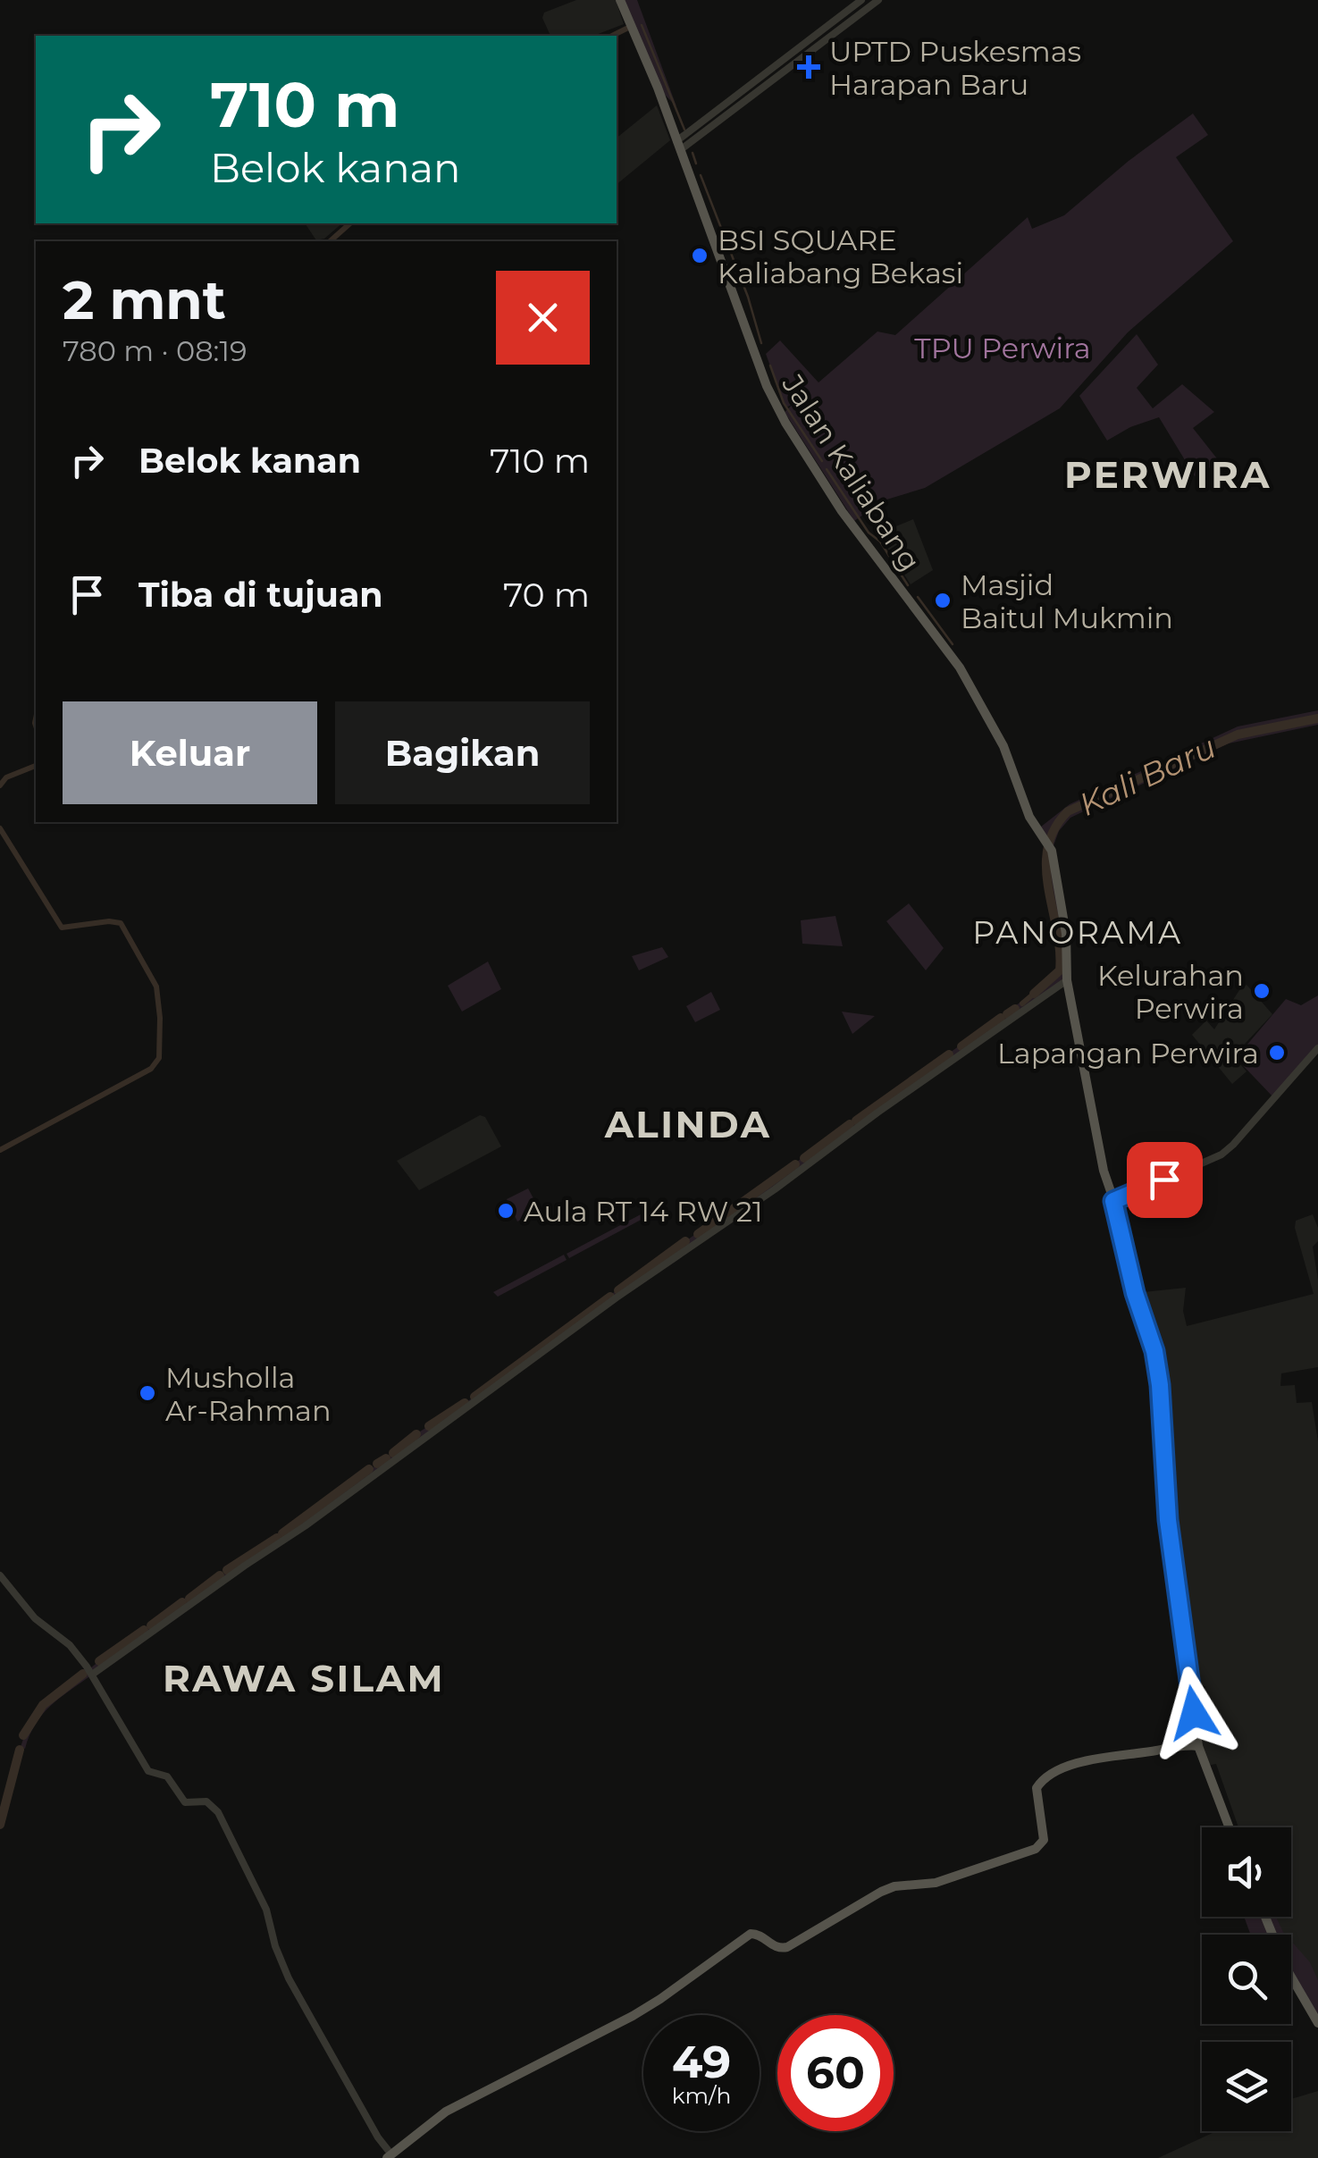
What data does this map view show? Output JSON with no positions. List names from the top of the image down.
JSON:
{
  "streets": {
    "main road": ["Jalan Kaliabang"]
  },
  "districts": [
    "PERWIRA",
    "PANORAMA",
    "ALINDA",
    "RAWA SILAM"
  ],
  "water": ["Kali Baru"],
  "parks": ["TPU Perwira"],
  "places": {
    "health": ["UPTD Puskesmas Harapan Baru"],
    "other": [
      "BSI SQUARE Kaliabang Bekasi",
      "Masjid Baitul Mukmin",
      "Kelurahan Perwira",
      "Lapangan Perwira",
      "Aula RT 14 RW 21",
      "Musholla Ar-Rahman"
    ]
  },
  "page": {
    "turn": ["710 m", "Belok kanan"],
    "heading": ["2 mnt", "780 m · 08:19"],
    "list": [
      {
        "name": "Belok kanan",
        "value": "710 m"
      },
      {
        "name": "Tiba di tujuan",
        "value": "70 m"
      }
    ],
    "buttons": ["Keluar", "Bagikan"],
    "speed": "49 km/h",
    "limit": "60"
  }
}
